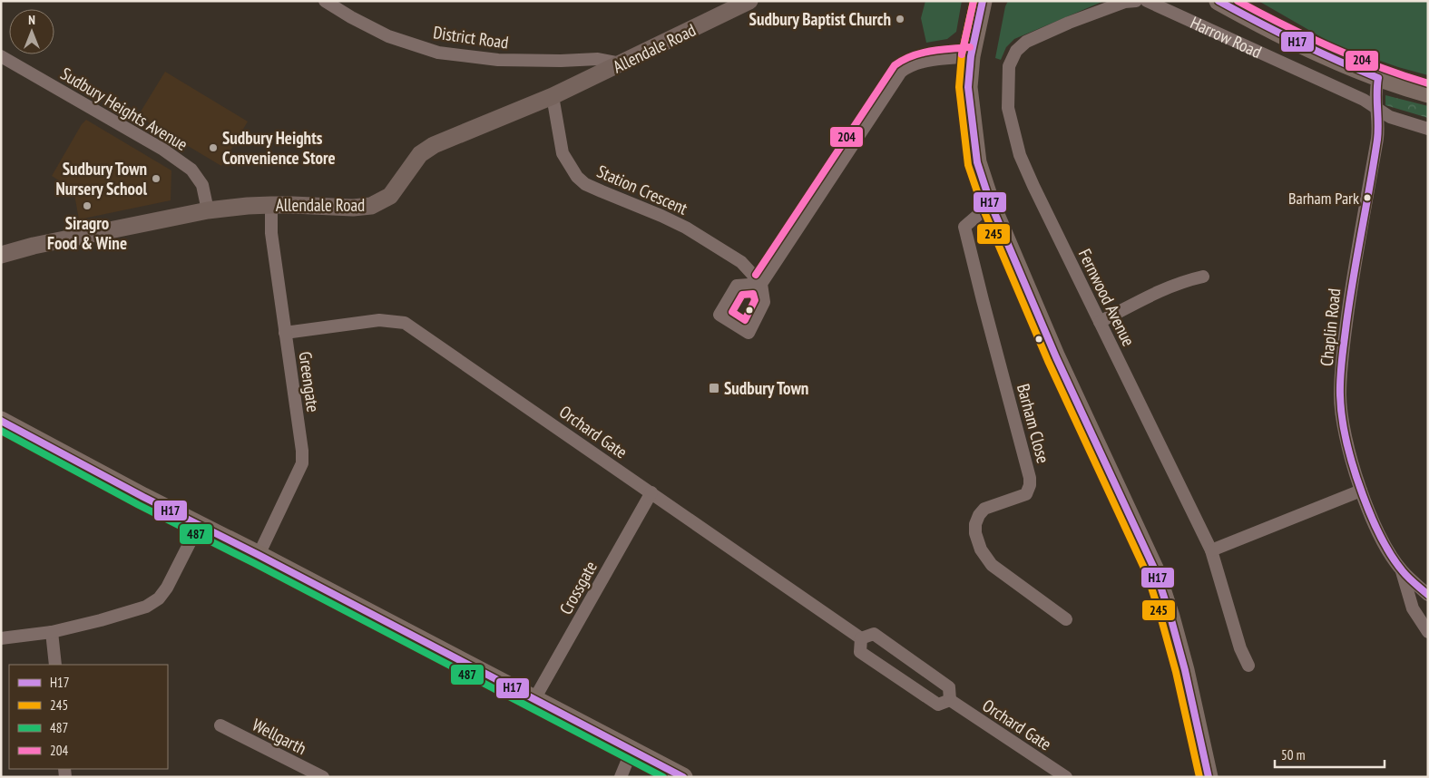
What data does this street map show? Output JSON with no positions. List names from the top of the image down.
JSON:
{
  "streets": {
    "main road": ["Harrow Road"],
    "street": [
      "District Road",
      "Allendale Road",
      "Sudbury Heights Avenue",
      "Station Crescent",
      "Fernwood Avenue",
      "Chaplin Road",
      "Greengate",
      "Barham Close",
      "Orchard Gate",
      "Crossgate",
      "Wellgarth"
    ]
  },
  "crossings": [
    ["District Road", "Allendale Road"],
    ["Harrow Road", "Chaplin Road"],
    ["Allendale Road", "Sudbury Heights Avenue"],
    ["Allendale Road", "Station Crescent"],
    ["Allendale Road", "Greengate"],
    ["Greengate", "Orchard Gate"],
    ["Orchard Gate", "Crossgate"]
  ],
  "places": {
    "other": [
      "Sudbury Baptist Church",
      "Sudbury Heights Convenience Store",
      "Sudbury Town Nursery School",
      "Barham Park",
      "Siragro Food & Wine"
    ],
    "transit": ["Sudbury Town"]
  },
  "lines": [
    "transit line H17",
    "transit line 245",
    "transit line 204",
    "transit line 487"
  ],
  "legend": [
    "H17",
    "245",
    "487",
    "204"
  ],
  "scale_bar": "50 m",
  "north": "top"
}
